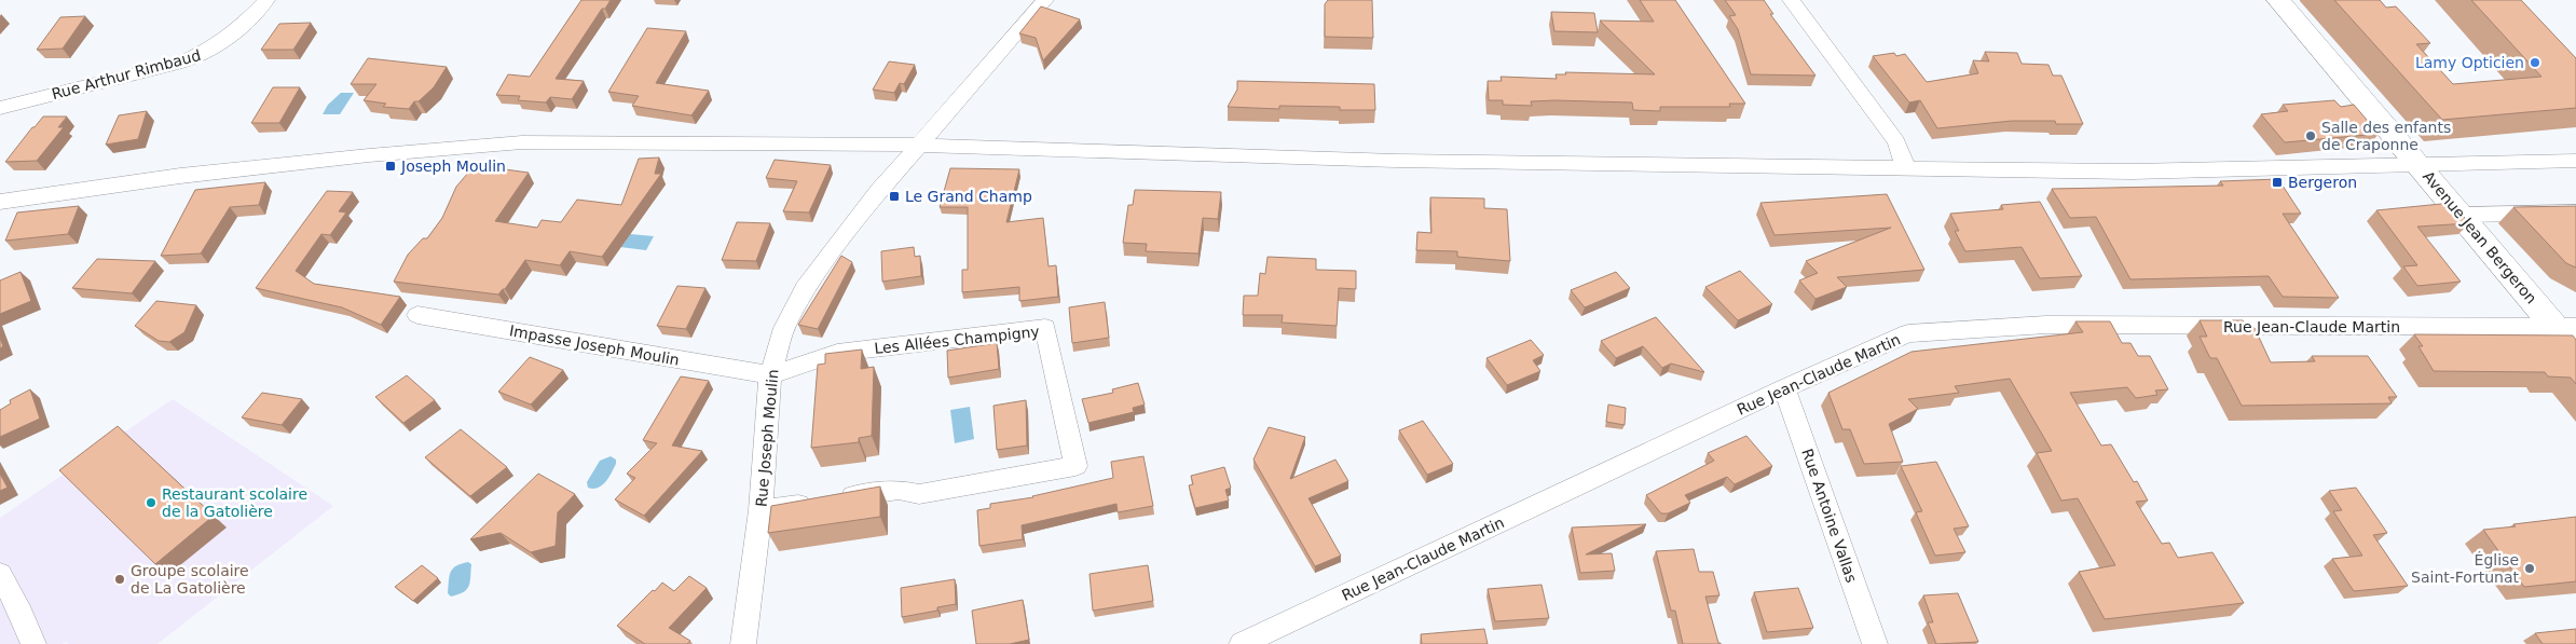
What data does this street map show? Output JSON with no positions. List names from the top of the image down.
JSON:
{
  "streets": {
    "street": [
      "Rue Arthur Rimbaud",
      "Avenue Jean Bergeron",
      "Rue Jean-Claude Martin",
      "Les Allées Champigny",
      "Impasse Joseph Moulin",
      "Rue Joseph Moulin",
      "Rue Antoine Vallas"
    ]
  },
  "crossings": [
    ["Avenue Jean Bergeron", "Rue Jean-Claude Martin"],
    ["Rue Jean-Claude Martin", "Rue Antoine Vallas"],
    ["Les Allées Champigny", "Impasse Joseph Moulin"],
    ["Les Allées Champigny", "Rue Joseph Moulin"],
    ["Impasse Joseph Moulin", "Rue Joseph Moulin"]
  ],
  "places": {
    "other": [
      "Lamy Opticien",
      "Salle des enfants de Craponne",
      "Restaurant scolaire de la Gatolière",
      "Église Saint-Fortunat",
      "Groupe scolaire de La Gatolière"
    ],
    "transit": ["Joseph Moulin", "Bergeron", "Le Grand Champ"]
  }
}
